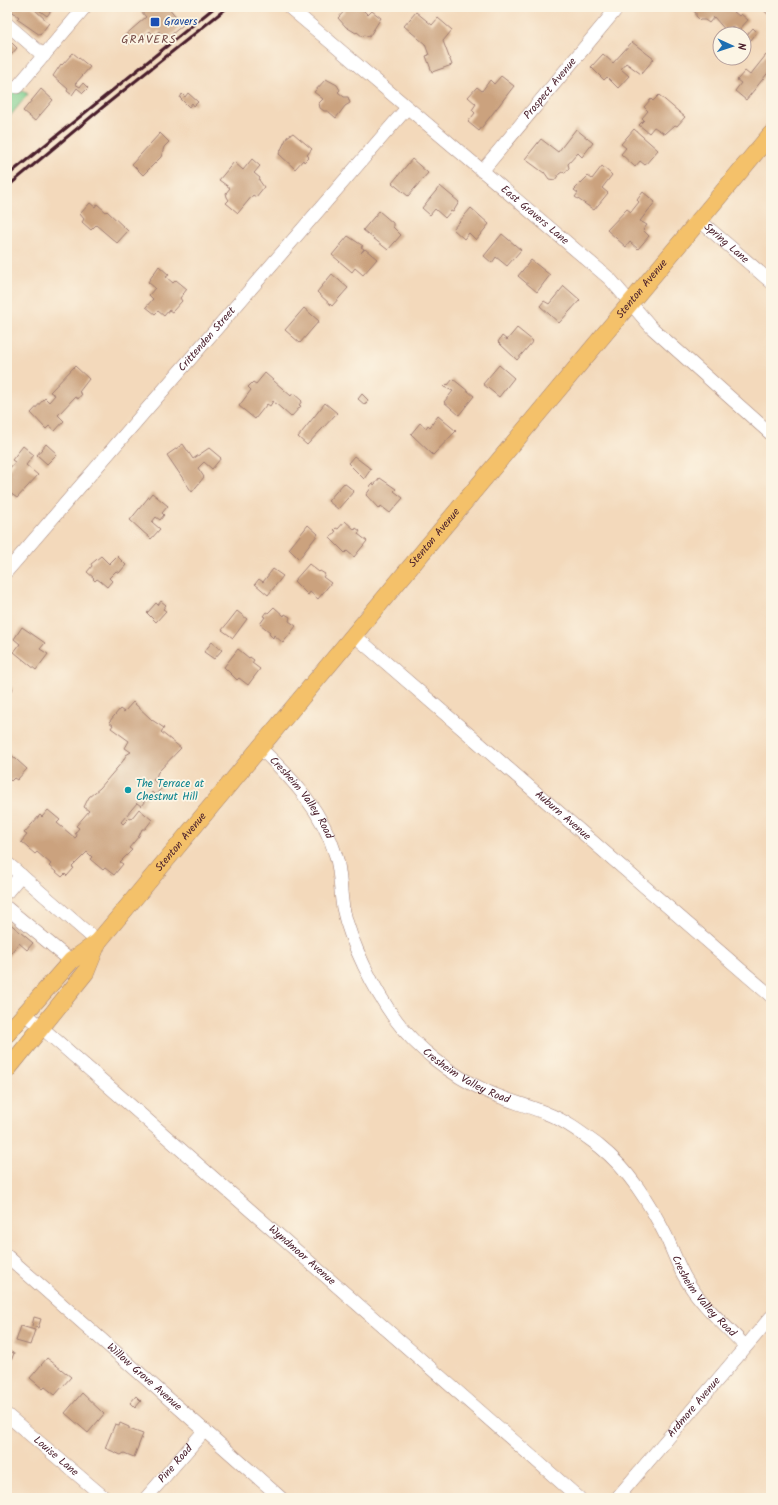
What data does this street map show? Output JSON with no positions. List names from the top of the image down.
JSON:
{
  "streets": {
    "main road": ["Stenton Avenue"],
    "street": [
      "Prospect Avenue",
      "East Gravers Lane",
      "Spring Lane",
      "Crittenden Street",
      "Cresheim Valley Road",
      "Auburn Avenue",
      "Wyndmoor Avenue",
      "Willow Grove Avenue",
      "Ardmore Avenue",
      "Louise Lane",
      "Pine Road"
    ]
  },
  "crossings": [
    ["Prospect Avenue", "East Gravers Lane"],
    ["East Gravers Lane", "Stenton Avenue"],
    ["East Gravers Lane", "Crittenden Street"],
    ["Spring Lane", "Stenton Avenue"],
    ["Stenton Avenue", "Cresheim Valley Road"],
    ["Stenton Avenue", "Auburn Avenue"],
    ["Stenton Avenue", "Wyndmoor Avenue"],
    ["Cresheim Valley Road", "Ardmore Avenue"],
    ["Willow Grove Avenue", "Pine Road"]
  ],
  "districts": ["GRAVERS"],
  "places": {
    "transit": ["Gravers"],
    "other": ["The Terrace at Chestnut Hill"]
  },
  "north": "right"
}
